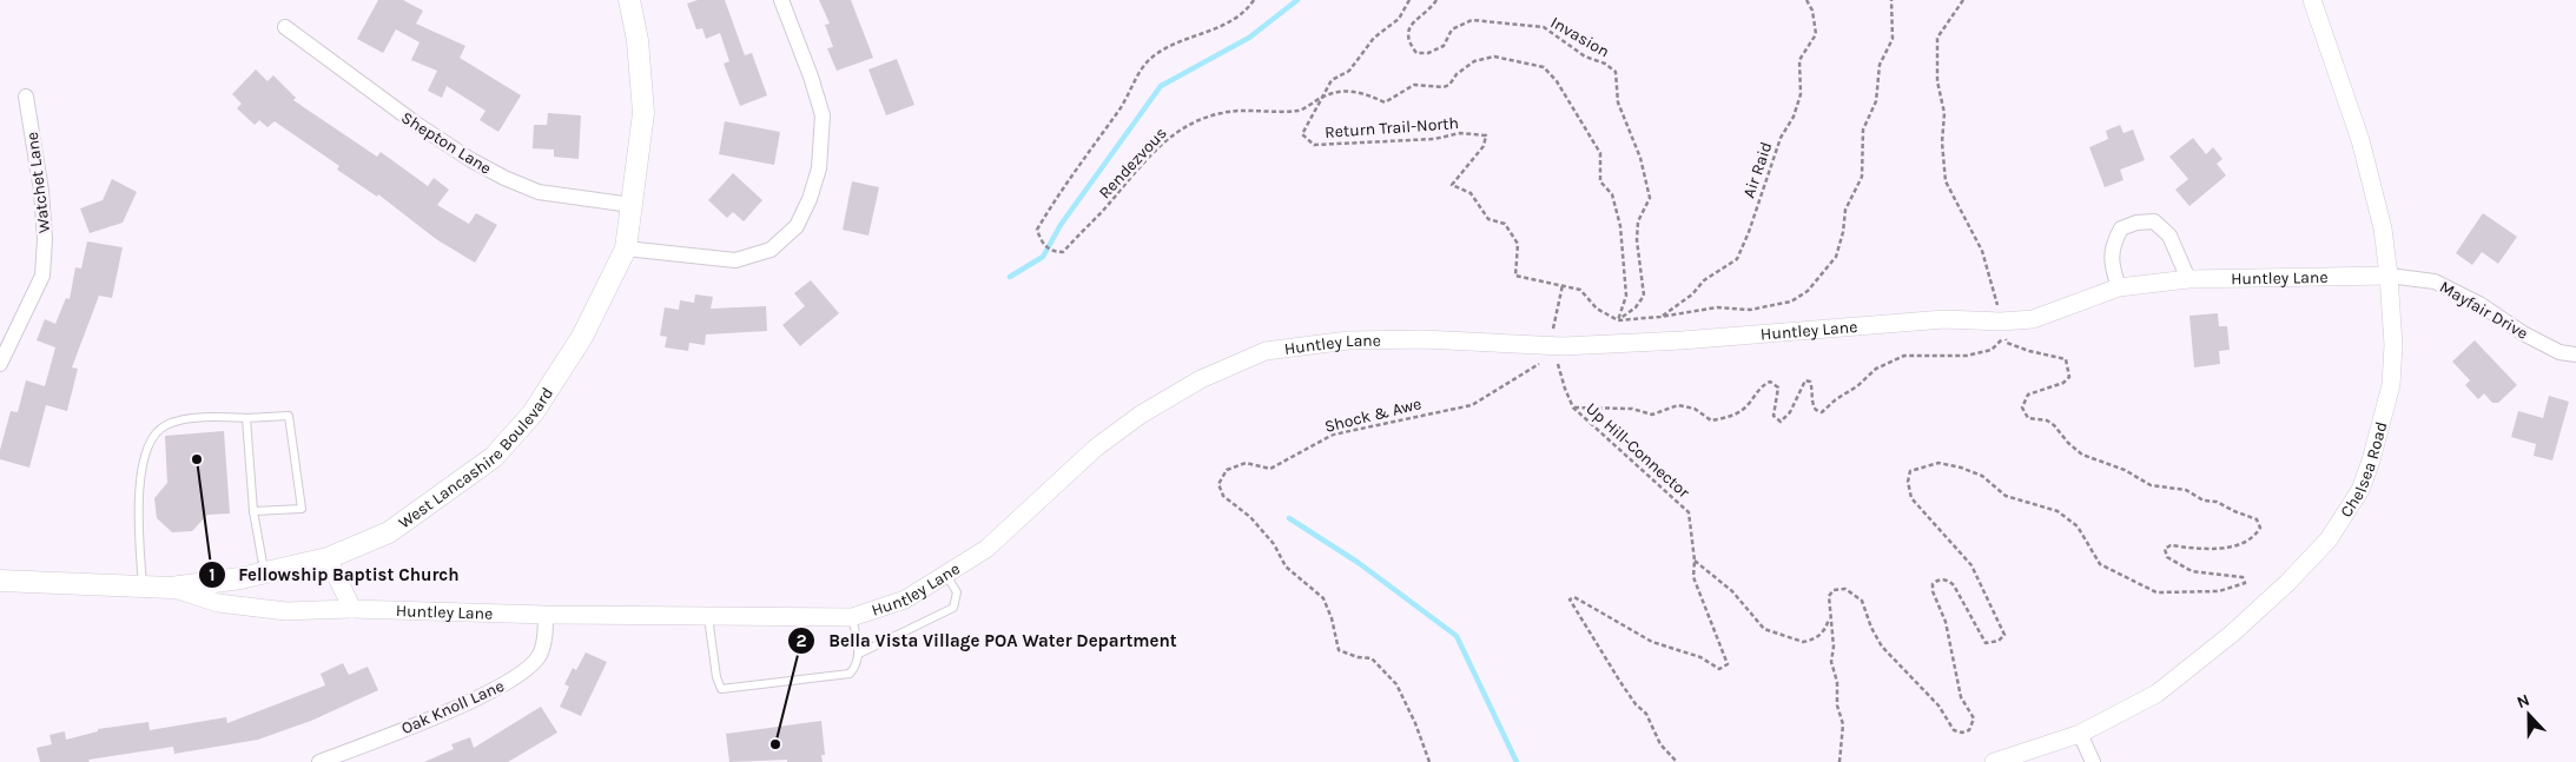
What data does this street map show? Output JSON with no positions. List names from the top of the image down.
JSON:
{
  "streets": {
    "main road": ["West Lancashire Boulevard"],
    "street": [
      "Shepton Lane",
      "Watchet Lane",
      "Huntley Lane",
      "Mayfair Drive",
      "Chelsea Road",
      "Oak Knoll Lane"
    ],
    "path": [
      "Invasion",
      "Return Trail-North",
      "Rendezvous",
      "Air Raid",
      "Shock & Awe",
      "Up Hill-Connector"
    ]
  },
  "crossings": [
    ["Invasion", "Rendezvous"],
    ["Return Trail-North", "Rendezvous"],
    ["Shepton Lane", "West Lancashire Boulevard"],
    ["Huntley Lane", "Mayfair Drive"],
    ["Huntley Lane", "West Lancashire Boulevard"],
    ["Huntley Lane", "Chelsea Road"],
    ["Huntley Lane", "Oak Knoll Lane"],
    ["Mayfair Drive", "Chelsea Road"]
  ],
  "places": ["Fellowship Baptist Church", "Bella Vista Village POA Water Department"],
  "north": "top"
}
